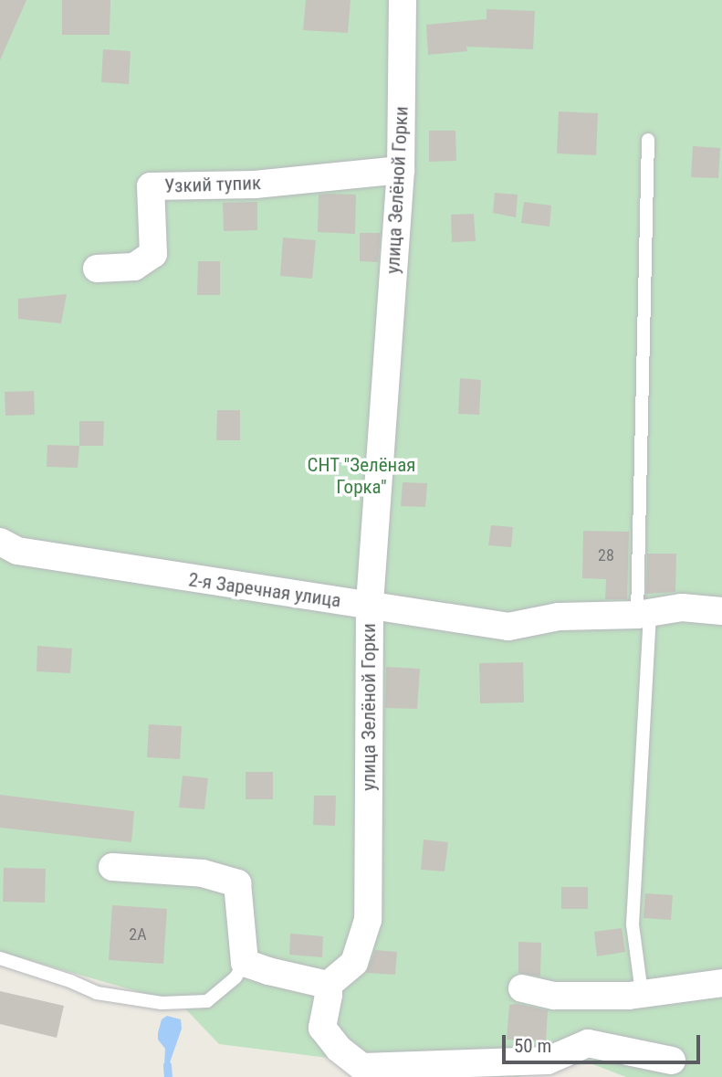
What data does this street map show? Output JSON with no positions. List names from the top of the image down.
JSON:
{
  "streets": {
    "street": ["Узкий тупик", "улица Зелёной Горки", "2-я Заречная улица"]
  },
  "crossings": [
    ["Узкий тупик", "улица Зелёной Горки"],
    ["улица Зелёной Горки", "2-я Заречная улица"]
  ],
  "parks": ["СНТ \"Зелёная Горка\""],
  "house_numbers": ["28", "2А"],
  "scale_bar": "50 m"
}
